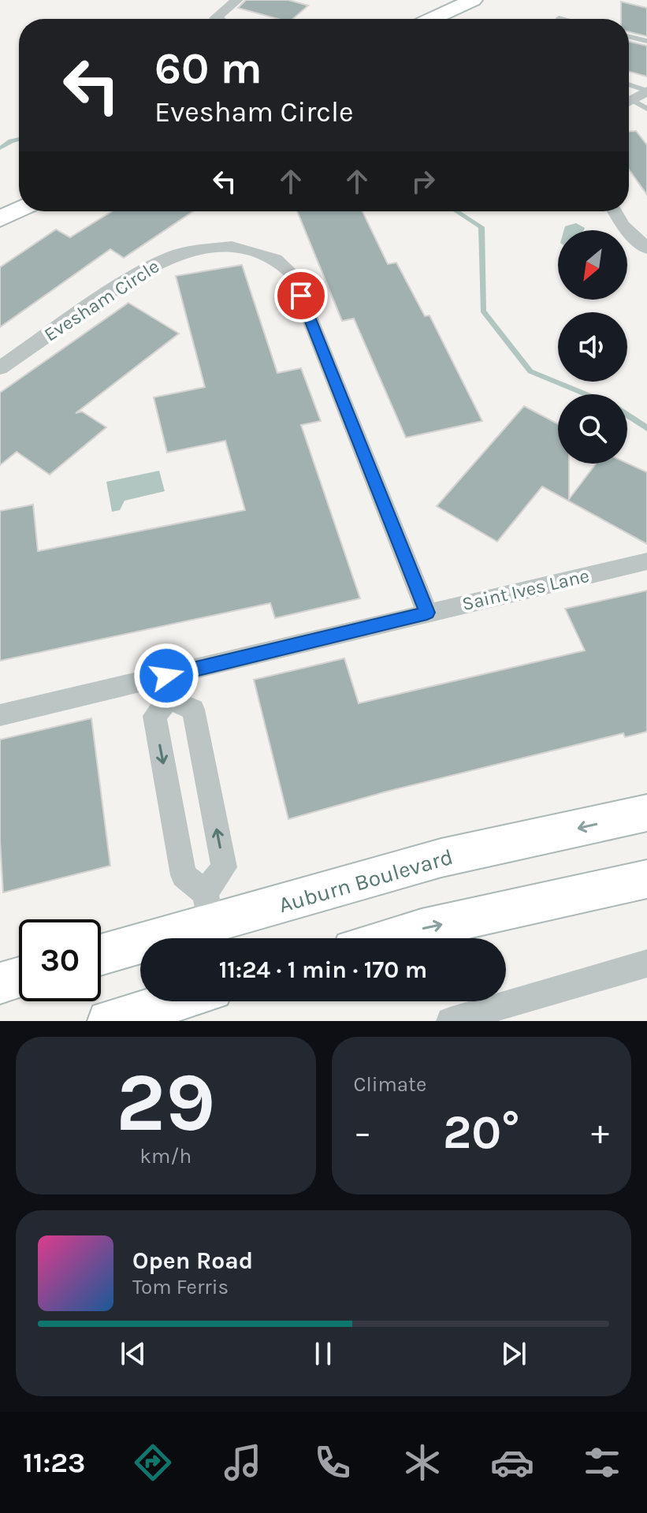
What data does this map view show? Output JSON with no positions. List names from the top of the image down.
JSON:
{
  "streets": {
    "main road": ["Auburn Boulevard"],
    "street": ["Evesham Circle", "Saint Ives Lane"]
  },
  "crossings": [
    ["Evesham Circle", "Saint Ives Lane"]
  ],
  "north": "bottom left",
  "page": {
    "turn": ["60 m", "Evesham Circle"],
    "limit": "30",
    "trip": "11:24 · 1 min · 170 m",
    "tile": [
      ["29", "km/h"],
      "Climate"
    ],
    "heat": ["−", "20°", "+"],
    "song": ["Open Road", "Tom Ferris"],
    "tabs": "11:23"
  }
}
